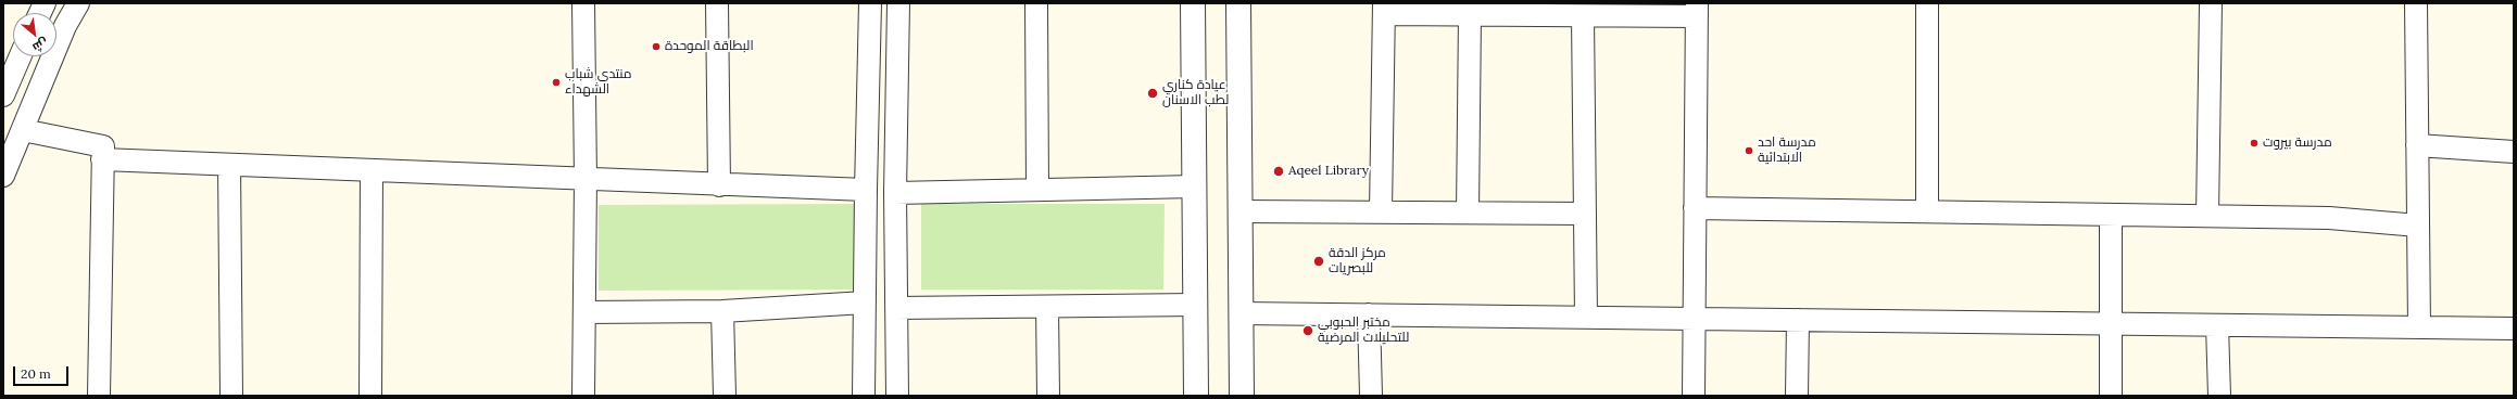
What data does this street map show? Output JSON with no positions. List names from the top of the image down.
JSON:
{
  "places": [
    "البطاقة الموحدة",
    "منتدى شباب الشهداء",
    "عيادة كناري لطب الاسنان",
    "مدرسة بيروت",
    "مدرسة احد الابتدائية",
    "Aqeel Library",
    "مركز الدقة للبصريات",
    "مختبر الحبوبي للتحليلات المرضية"
  ],
  "scale_bar": "20 m",
  "north": "bottom right"
}
